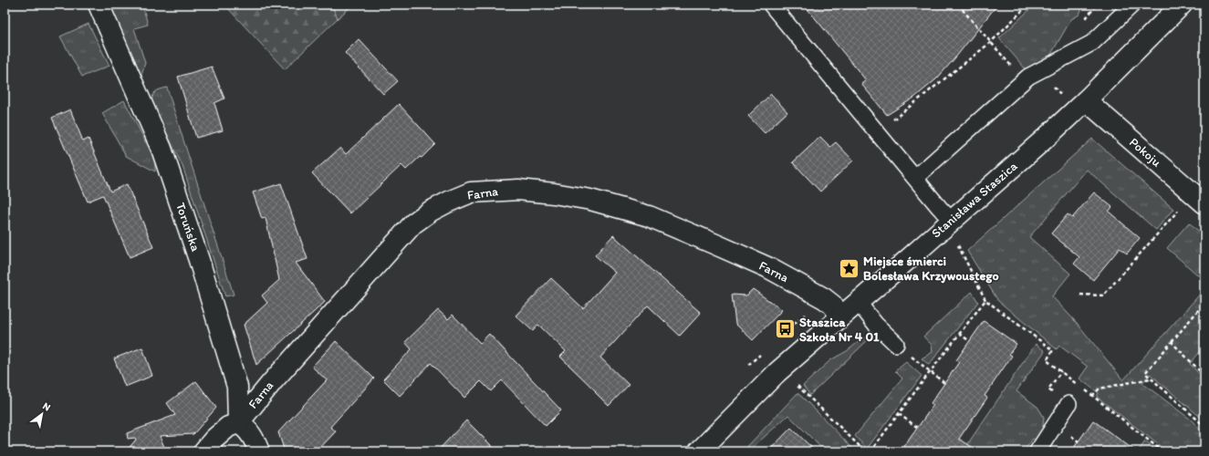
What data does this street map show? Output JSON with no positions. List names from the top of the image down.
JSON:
{
  "streets": {
    "street": [
      "Pokoju",
      "Farna",
      "Stanisława Staszica",
      "Toruńska"
    ]
  },
  "crossings": [
    ["Pokoju", "Stanisława Staszica"],
    ["Farna", "Stanisława Staszica"],
    ["Farna", "Toruńska"]
  ],
  "places": {
    "place": ["Miejsce śmierci Bolesława Krzywoustego"],
    "bus stop": ["Staszica Szkoła Nr 4 01"]
  },
  "north": "top right"
}
